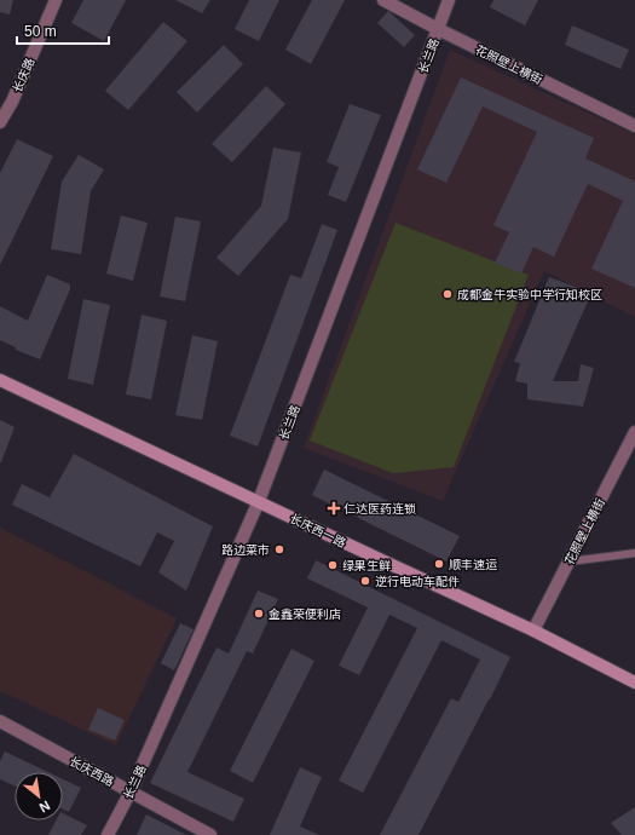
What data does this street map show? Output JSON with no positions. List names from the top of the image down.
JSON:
{
  "streets": {
    "main road": ["长庆西一路"],
    "street": [
      "长兰路",
      "花照壁上横街",
      "长庆路",
      "长庆西路"
    ]
  },
  "crossings": [
    ["长兰路", "花照壁上横街"],
    ["长兰路", "长庆西一路"],
    ["长兰路", "长庆西路"],
    ["花照壁上横街", "长庆西一路"]
  ],
  "places": {
    "other": [
      "成都金牛实验中学行知校区",
      "路边菜市",
      "顺丰速运",
      "绿果生鲜",
      "逆行电动车配件",
      "金鑫荣便利店"
    ],
    "health": ["仁达医药连锁"]
  },
  "scale_bar": "50 m",
  "north": "bottom right"
}
